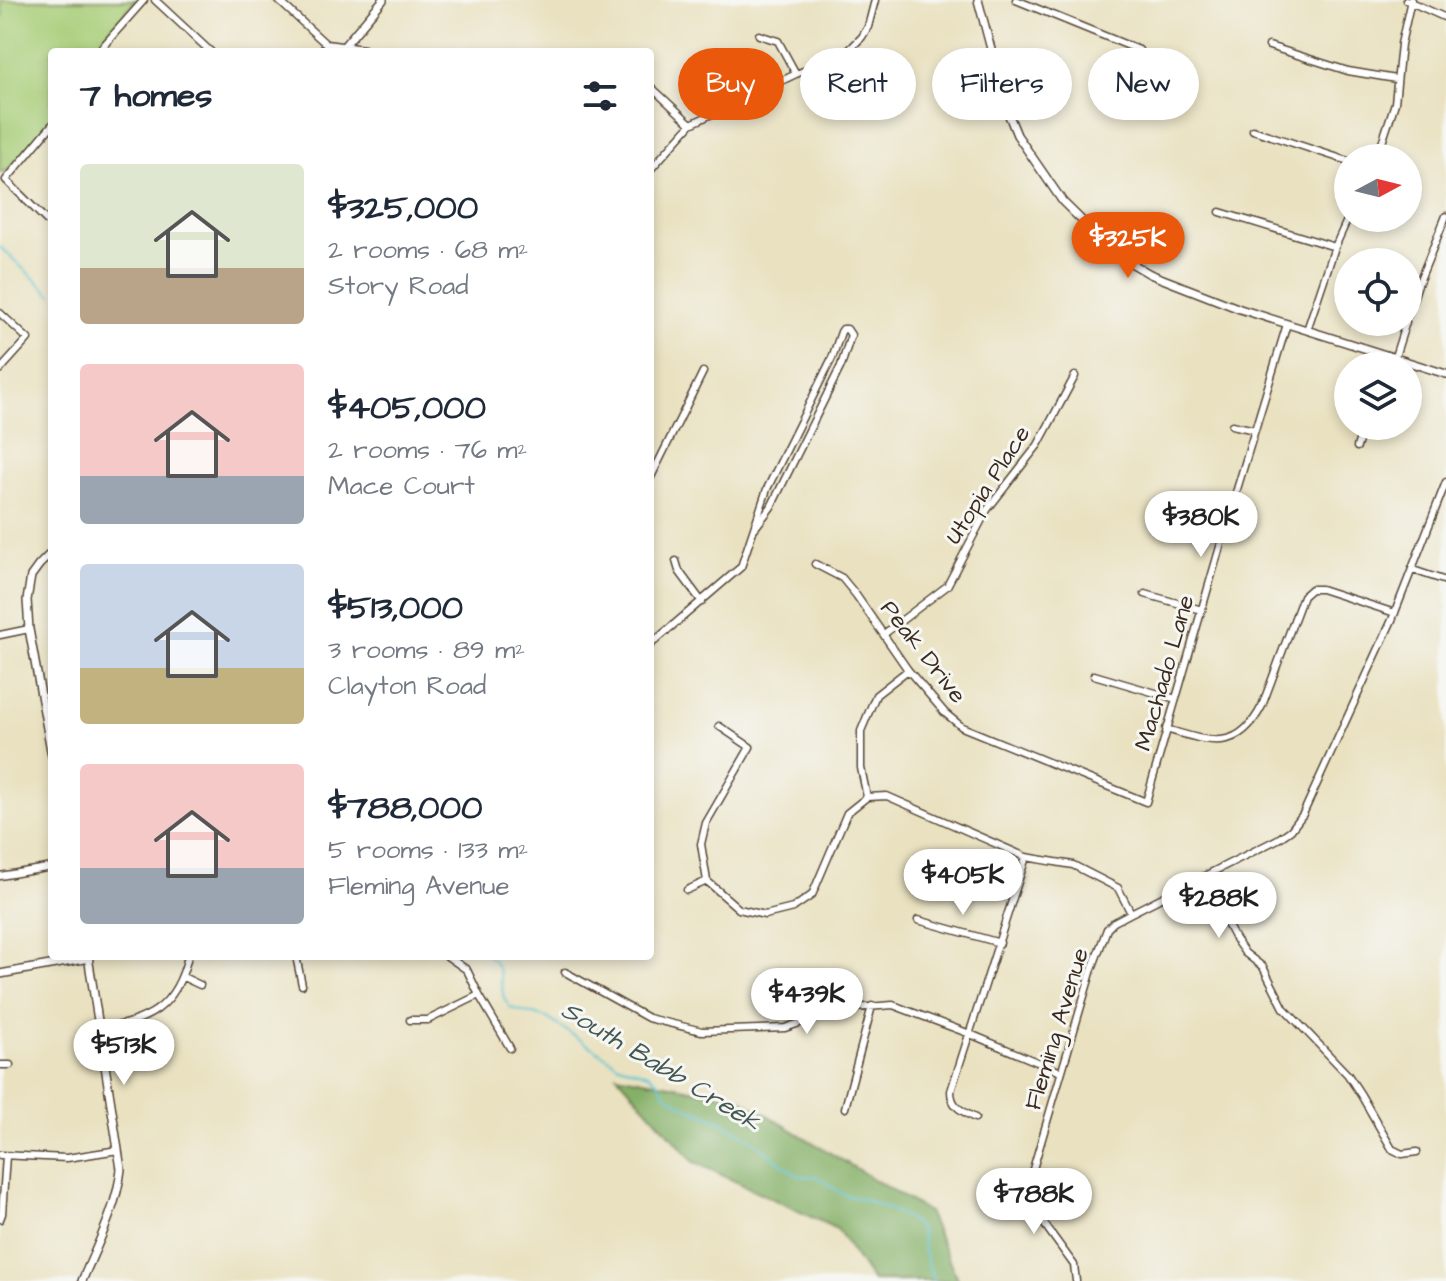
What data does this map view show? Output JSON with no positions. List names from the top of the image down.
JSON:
{
  "streets": {
    "street": [
      "Utopia Place",
      "Peak Drive",
      "Machado Lane",
      "Fleming Avenue"
    ]
  },
  "crossings": [
    ["Utopia Place", "Peak Drive"],
    ["Peak Drive", "Machado Lane"]
  ],
  "water": ["South Babb Creek"],
  "north": "right",
  "page": {
    "chip": [
      "Buy",
      "Rent",
      "Filters",
      "New"
    ],
    "heading": "7 homes",
    "list": [
      {
        "name": "$325,000",
        "note": "2 rooms · 68 m² · Story Road"
      },
      {
        "name": "$405,000",
        "note": "2 rooms · 76 m² · Mace Court"
      },
      {
        "name": "$513,000",
        "note": "3 rooms · 89 m² · Clayton Road"
      },
      {
        "name": "$788,000",
        "note": "5 rooms · 133 m² · Fleming Avenue"
      }
    ],
    "price": [
      "$325K",
      "$380K",
      "$405K",
      "$288K",
      "$439K",
      "$513K",
      "$788K"
    ]
  }
}
